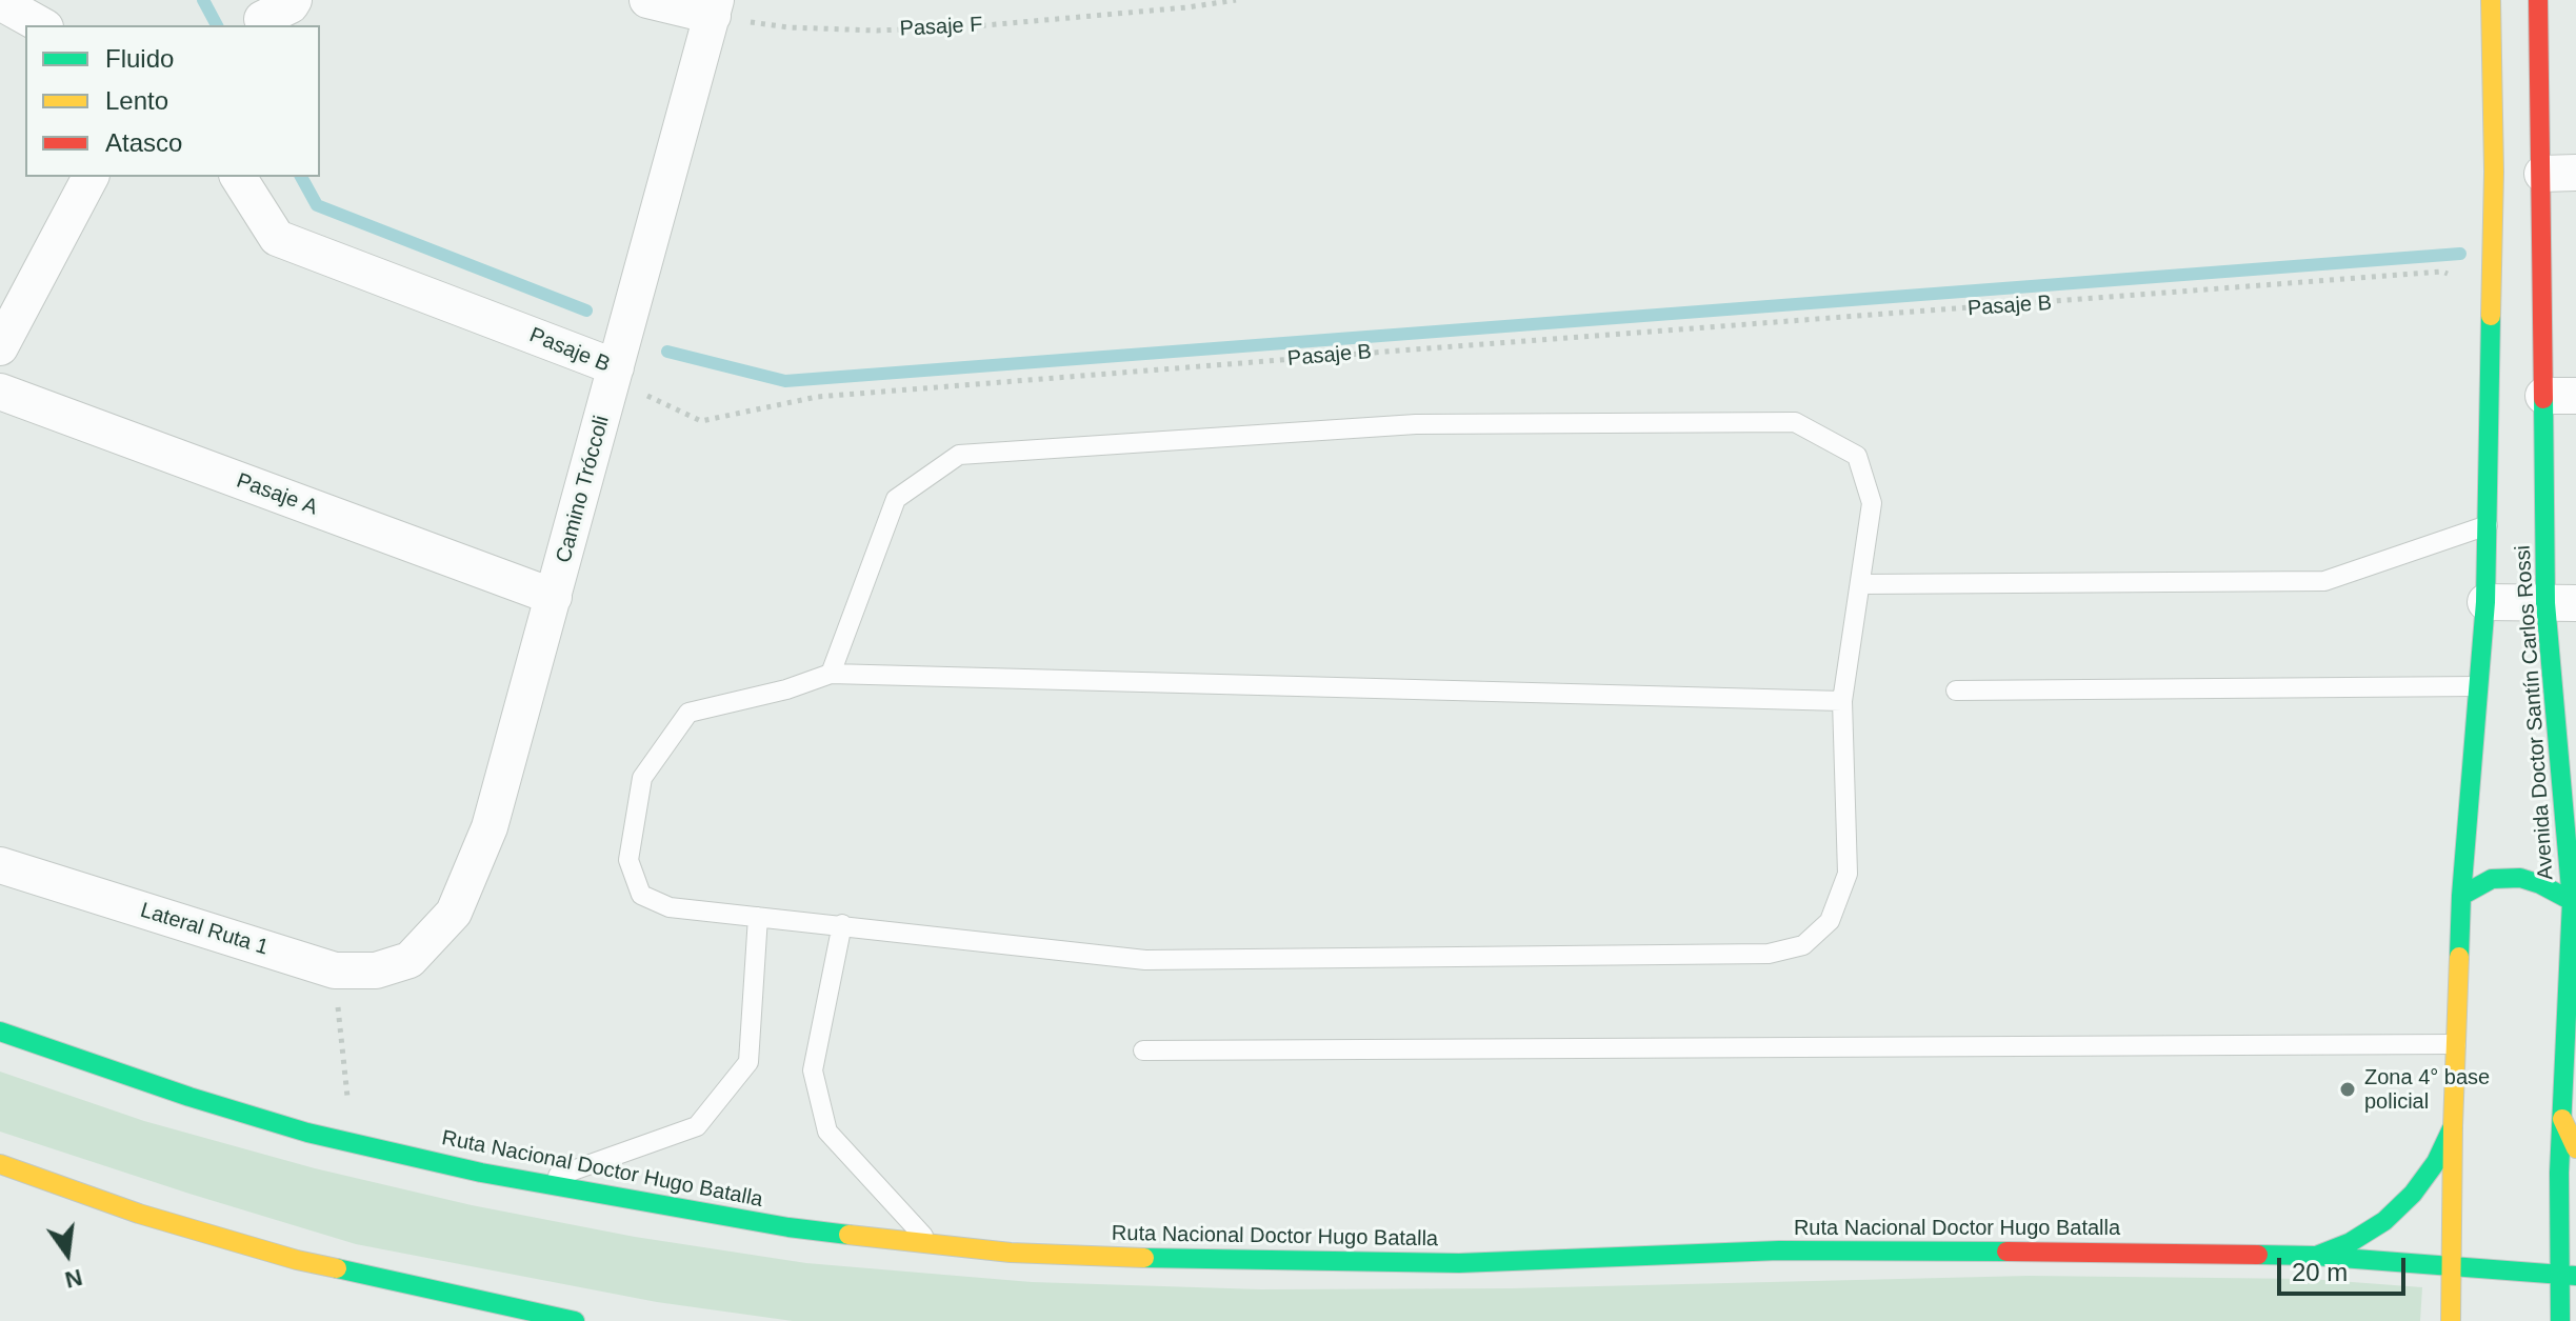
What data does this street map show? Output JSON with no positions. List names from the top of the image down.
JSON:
{
  "streets": {
    "main road": ["Avenida Doctor Santín Carlos Rossi", "Ruta Nacional Doctor Hugo Batalla"],
    "street": [
      "Pasaje B",
      "Camino Tróccoli",
      "Pasaje A",
      "Lateral Ruta 1"
    ],
    "path": ["Pasaje F"]
  },
  "crossings": [
    ["Pasaje F", "Camino Tróccoli"],
    ["Pasaje B", "Camino Tróccoli"],
    ["Pasaje B", "Avenida Doctor Santín Carlos Rossi"],
    ["Camino Tróccoli", "Pasaje A"],
    ["Camino Tróccoli", "Lateral Ruta 1"],
    ["Avenida Doctor Santín Carlos Rossi", "Ruta Nacional Doctor Hugo Batalla"]
  ],
  "places": ["Zona 4° base policial"],
  "legend": ["Fluido", "Lento", "Atasco"],
  "scale_bar": "20 m",
  "north": "bottom"
}
